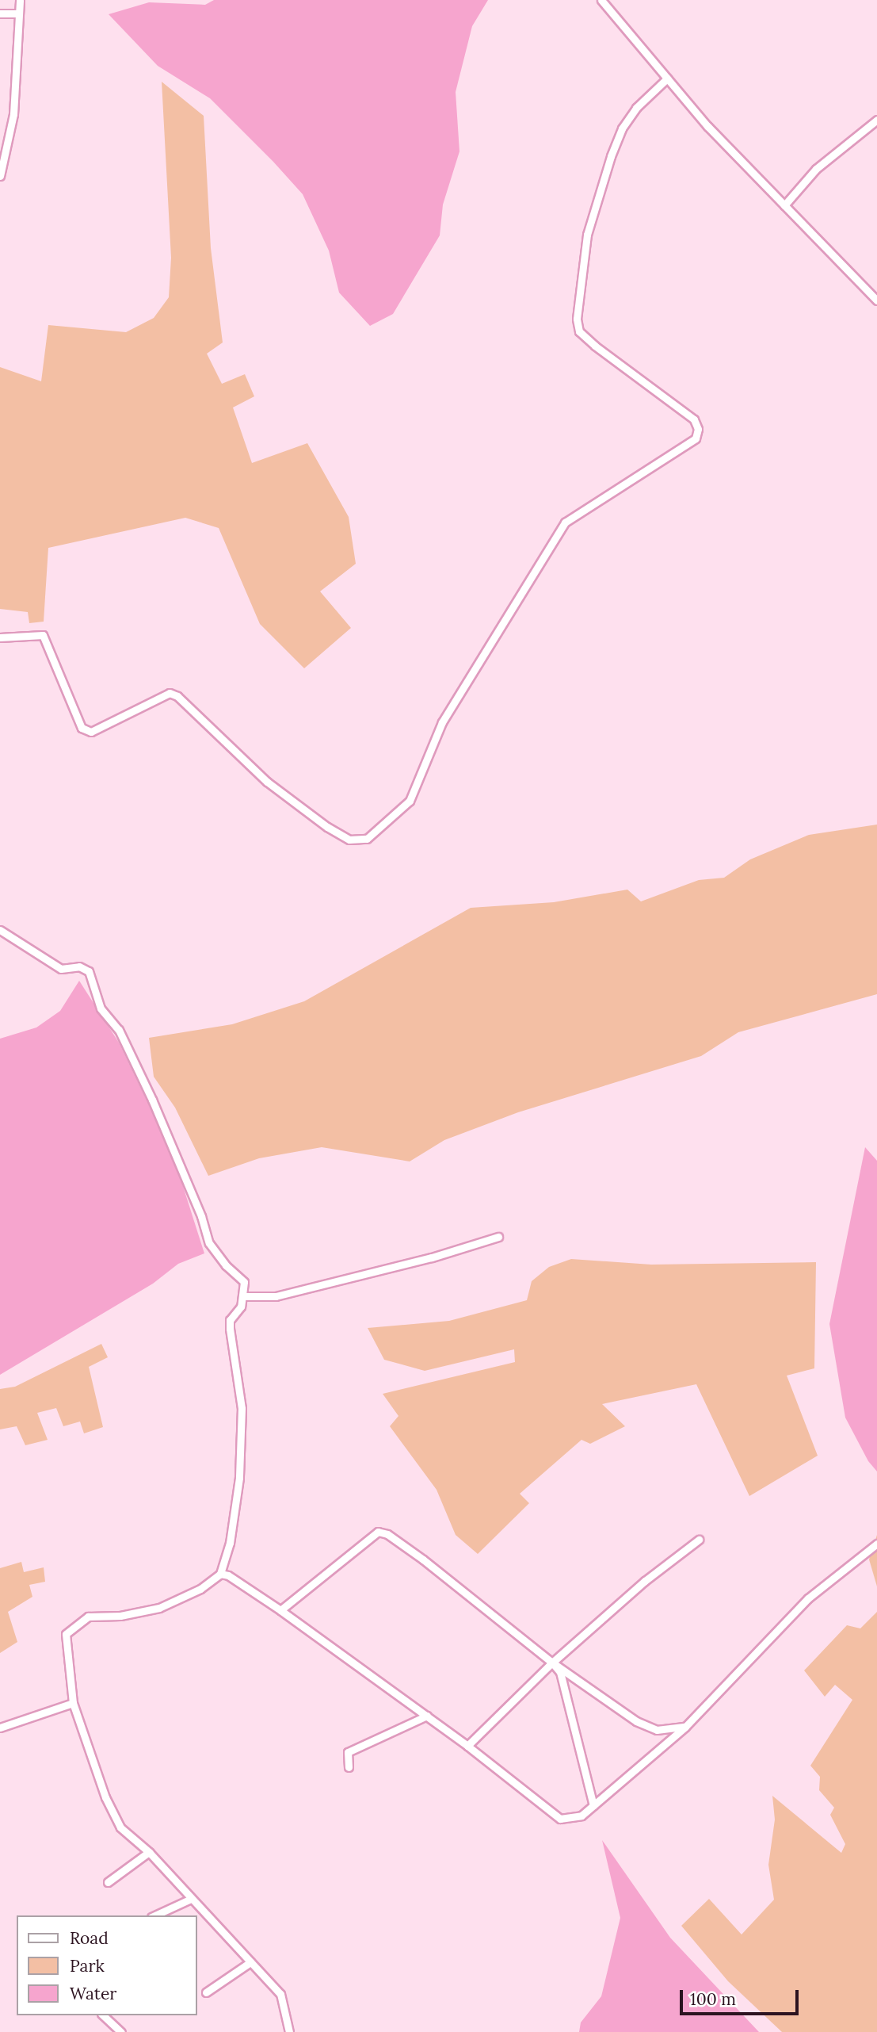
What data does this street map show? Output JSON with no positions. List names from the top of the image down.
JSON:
{
  "legend": ["Road", "Park", "Water"],
  "scale_bar": "100 m"
}
